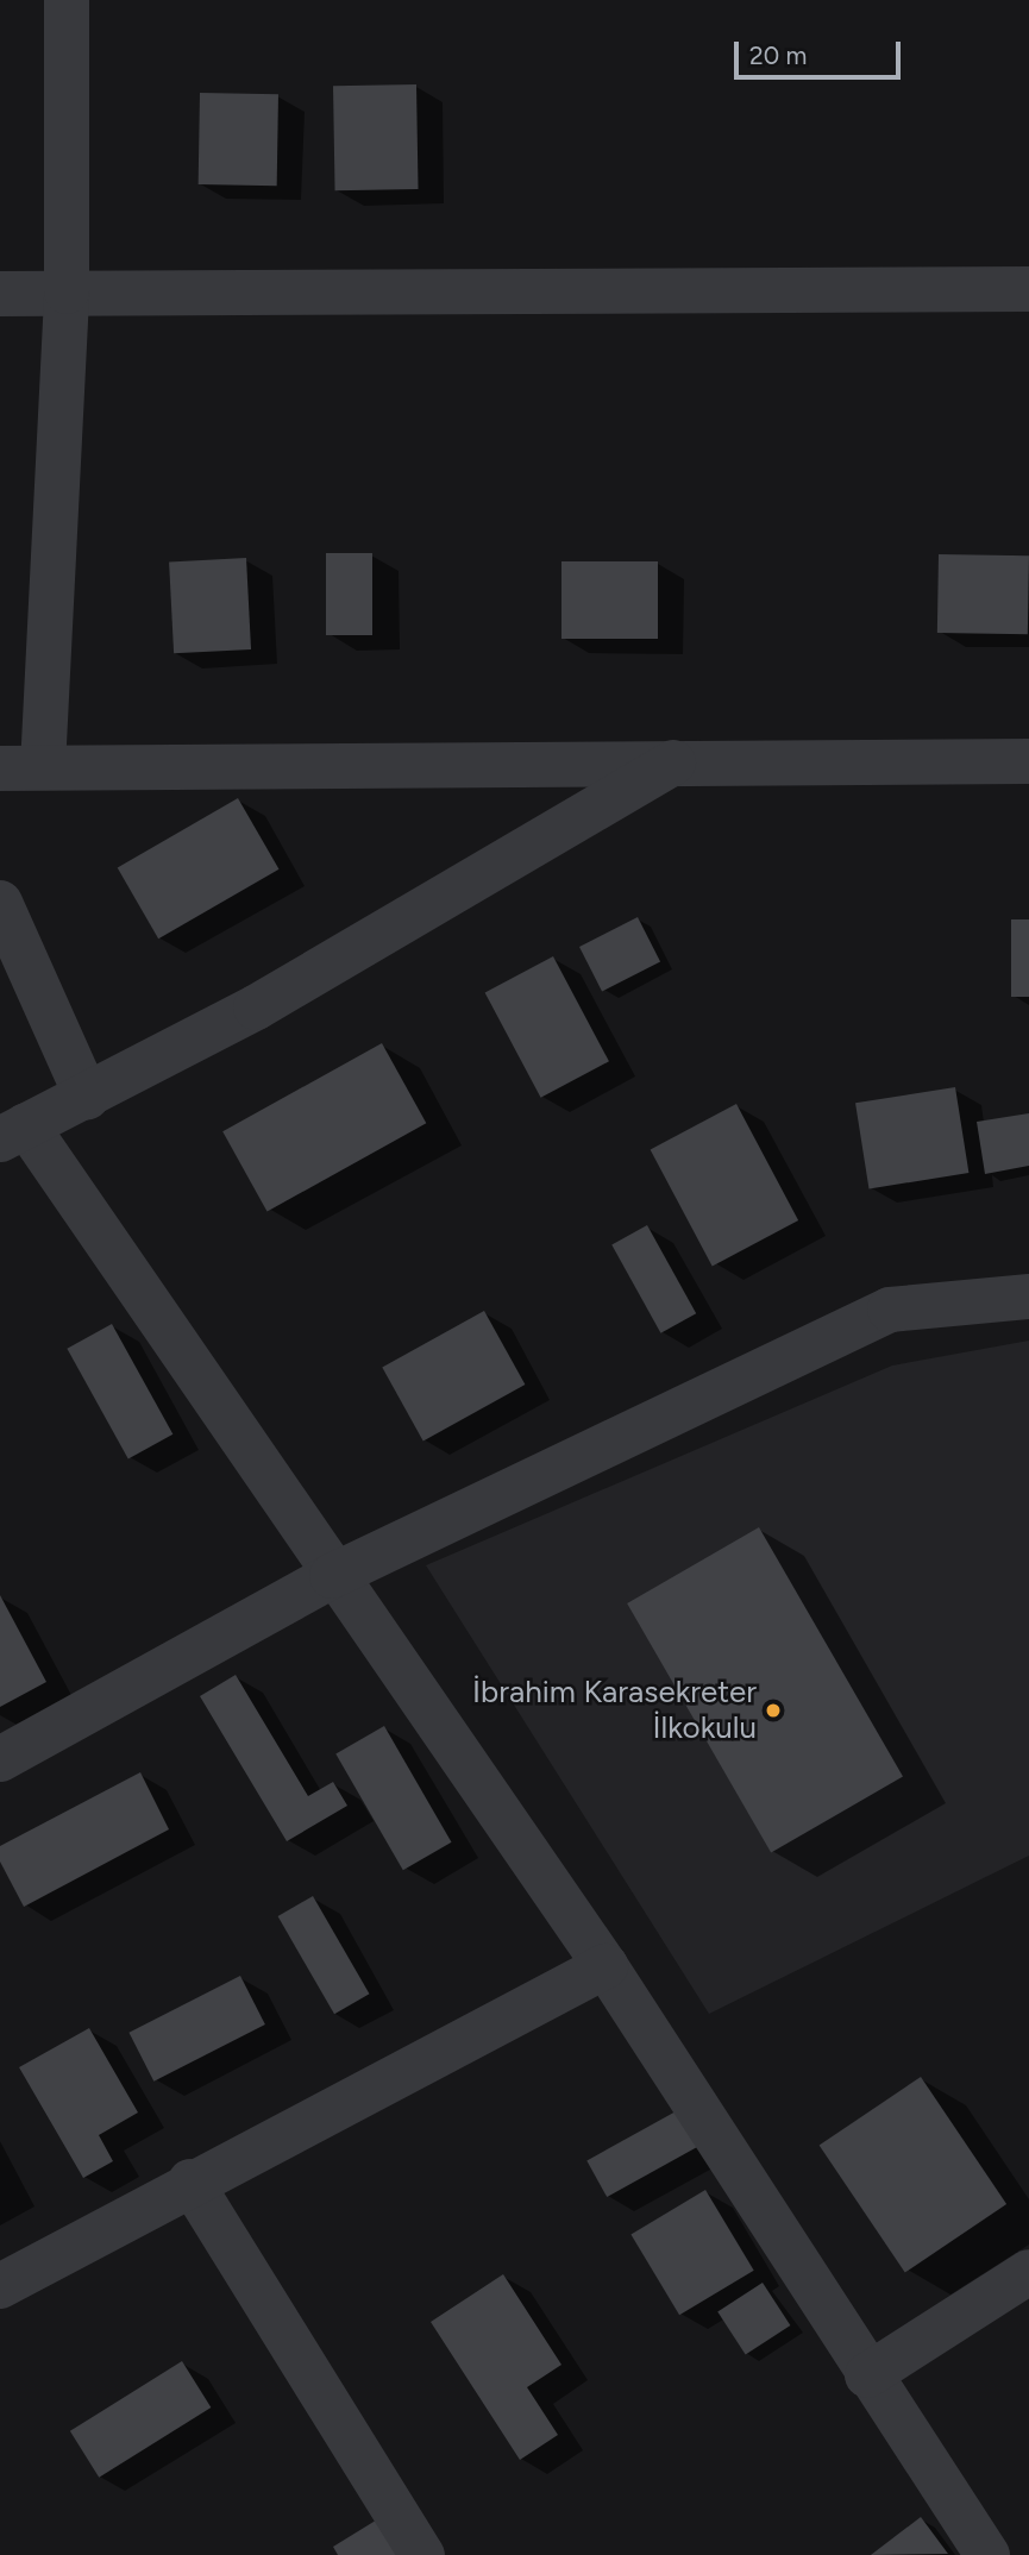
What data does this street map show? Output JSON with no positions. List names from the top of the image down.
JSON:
{
  "places": ["İbrahim Karasekreter İlkokulu"],
  "scale_bar": "20 m"
}
